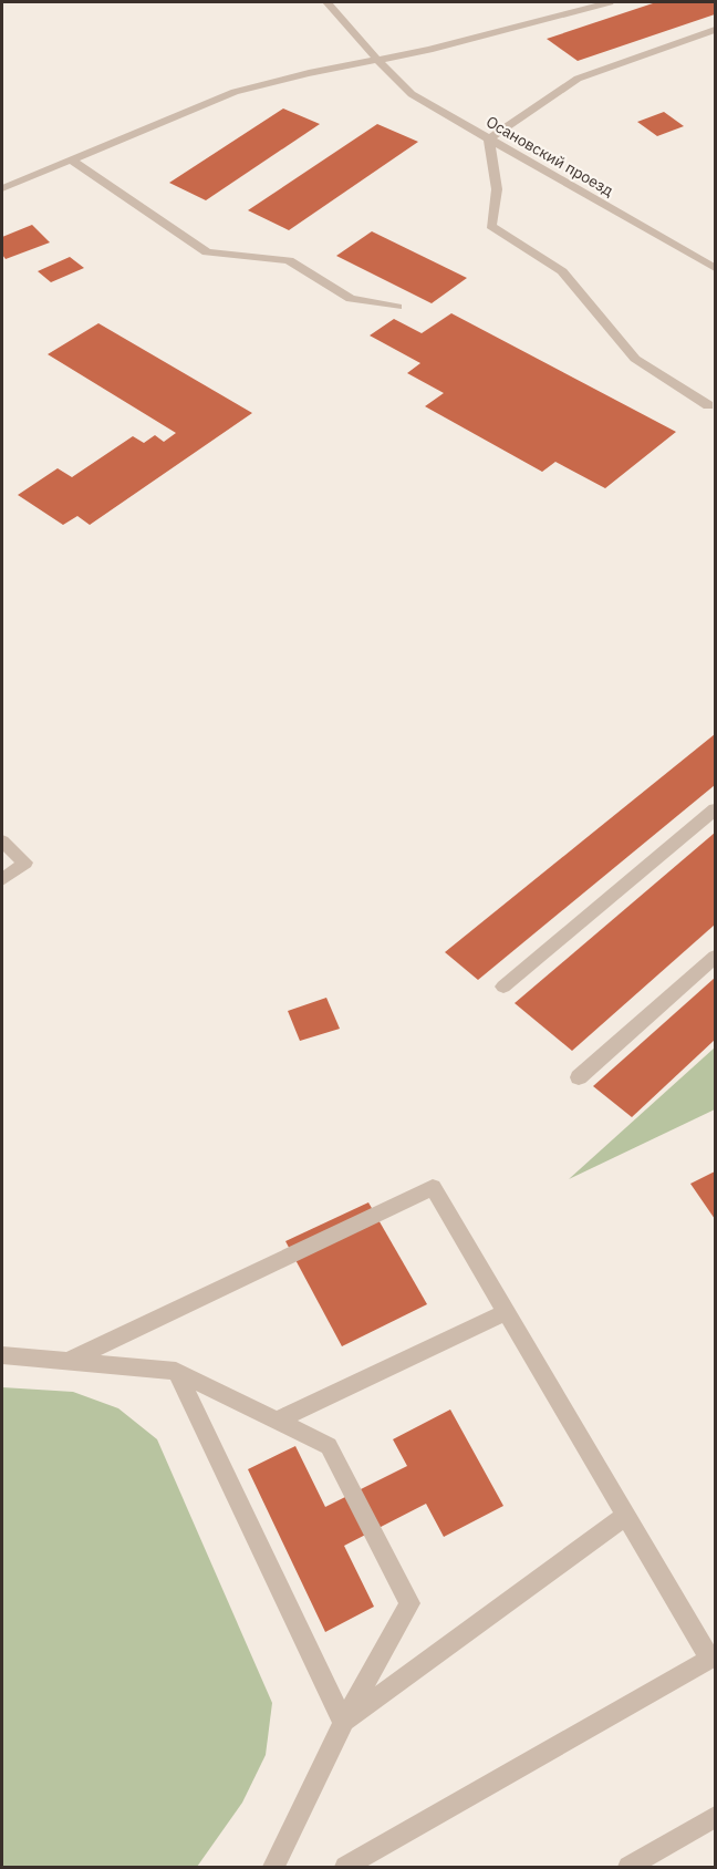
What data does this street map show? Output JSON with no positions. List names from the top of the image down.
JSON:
{
  "streets": {
    "street": ["Осановский проезд"]
  }
}
